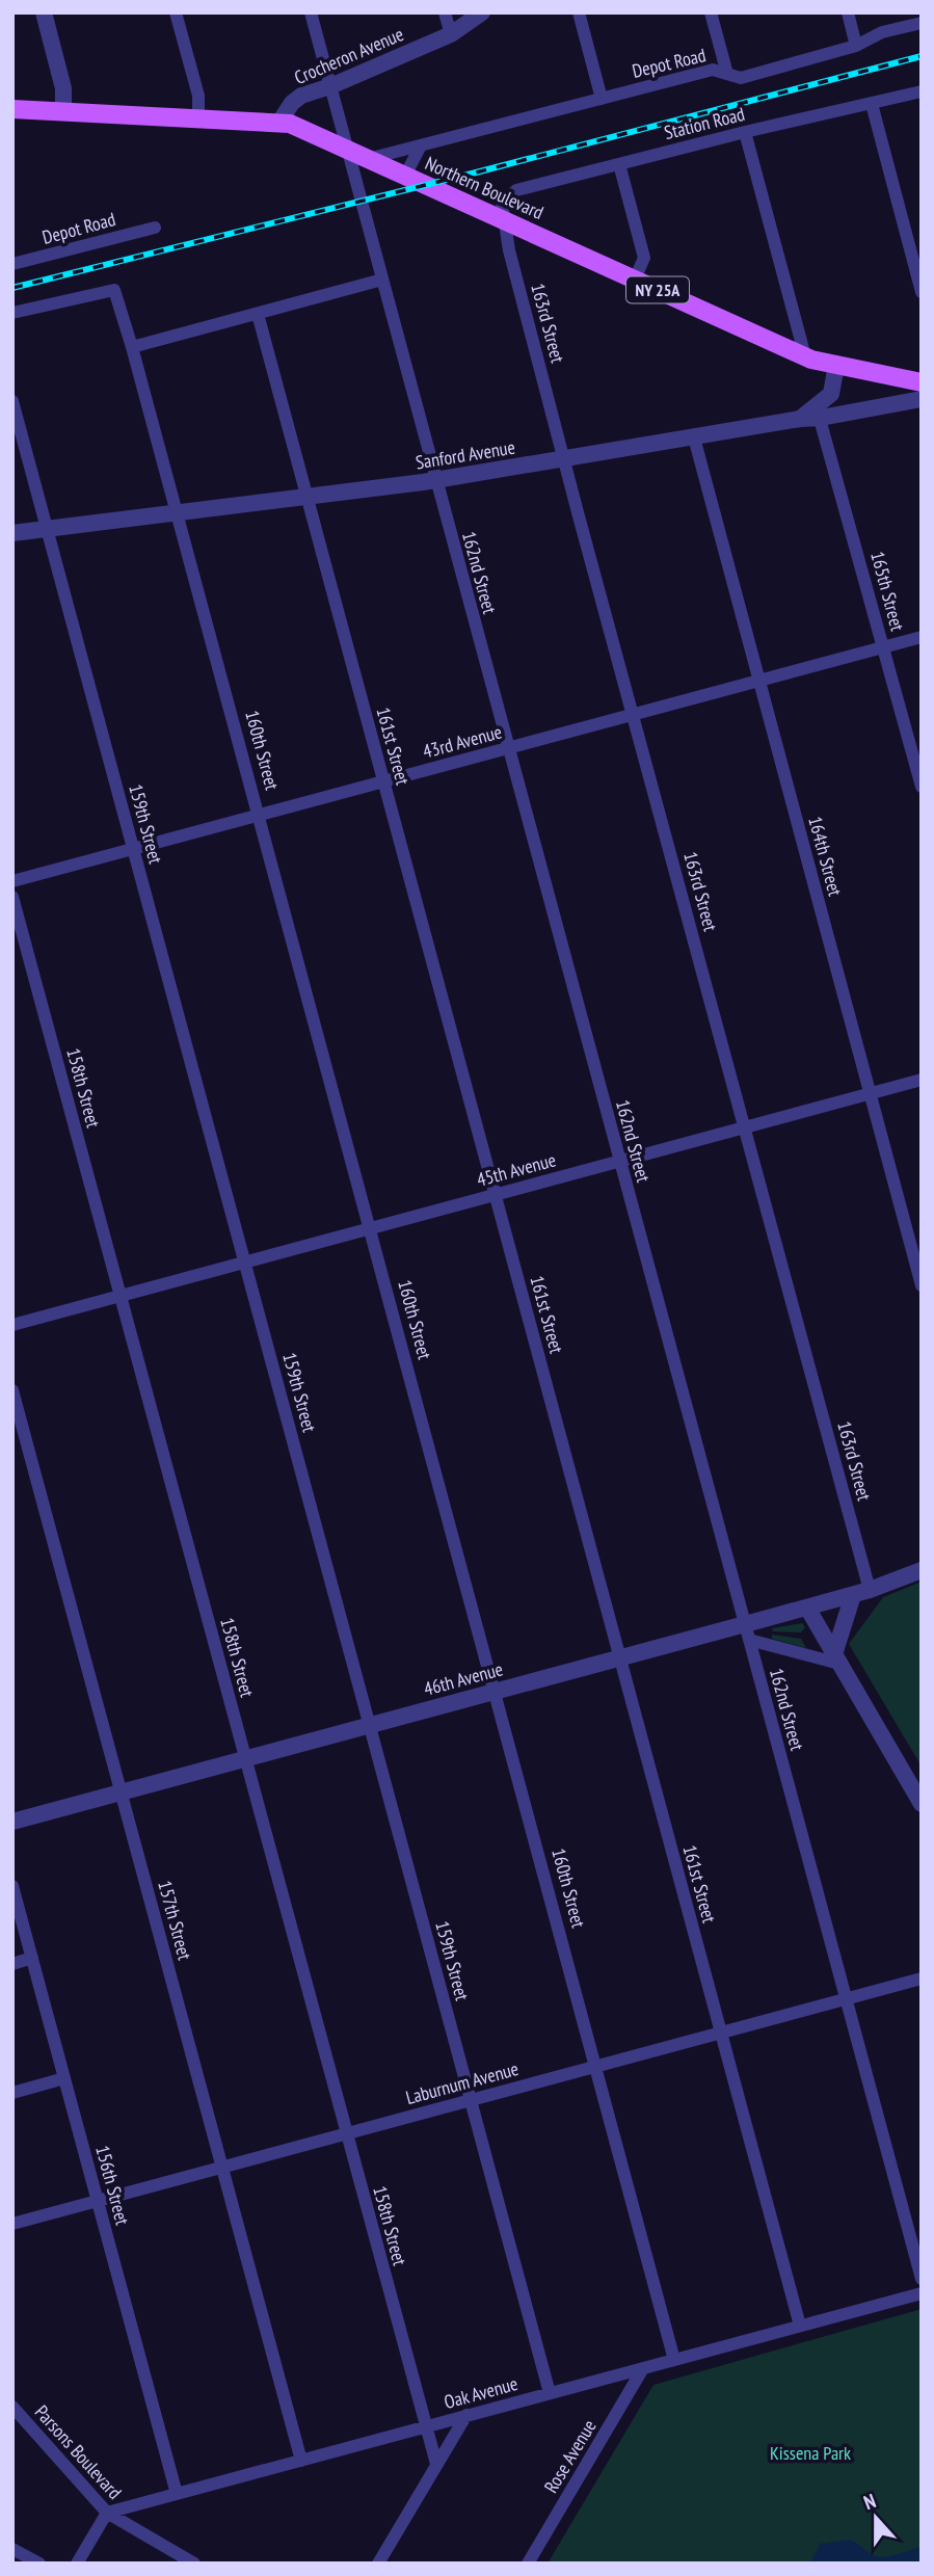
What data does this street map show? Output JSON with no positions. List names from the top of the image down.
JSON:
{
  "streets": {
    "main road": ["Northern Boulevard", "NY 25A"],
    "street": [
      "Crocheron Avenue",
      "Depot Road",
      "Station Road",
      "163rd Street",
      "Sanford Avenue",
      "162nd Street",
      "165th Street",
      "43rd Avenue",
      "161st Street",
      "160th Street",
      "159th Street",
      "164th Street",
      "158th Street",
      "45th Avenue",
      "46th Avenue",
      "157th Street",
      "Laburnum Avenue",
      "156th Street",
      "Oak Avenue",
      "Parsons Boulevard",
      "Rose Avenue"
    ]
  },
  "crossings": [
    ["Crocheron Avenue", "Northern Boulevard"],
    ["Crocheron Avenue", "162nd Street"],
    ["Depot Road", "Northern Boulevard"],
    ["Station Road", "163rd Street"],
    ["Northern Boulevard", "163rd Street"],
    ["Northern Boulevard", "162nd Street"],
    ["163rd Street", "Sanford Avenue"],
    ["163rd Street", "43rd Avenue"],
    ["163rd Street", "45th Avenue"],
    ["163rd Street", "46th Avenue"],
    ["Sanford Avenue", "162nd Street"],
    ["Sanford Avenue", "165th Street"],
    ["Sanford Avenue", "161st Street"],
    ["Sanford Avenue", "160th Street"],
    ["Sanford Avenue", "159th Street"],
    ["Sanford Avenue", "164th Street"],
    ["162nd Street", "43rd Avenue"],
    ["162nd Street", "45th Avenue"],
    ["162nd Street", "46th Avenue"],
    ["162nd Street", "Laburnum Avenue"],
    ["165th Street", "43rd Avenue"],
    ["43rd Avenue", "161st Street"],
    ["43rd Avenue", "160th Street"],
    ["43rd Avenue", "159th Street"],
    ["43rd Avenue", "164th Street"],
    ["161st Street", "45th Avenue"],
    ["161st Street", "46th Avenue"],
    ["161st Street", "Laburnum Avenue"],
    ["161st Street", "Oak Avenue"],
    ["160th Street", "45th Avenue"],
    ["160th Street", "46th Avenue"],
    ["160th Street", "Laburnum Avenue"],
    ["160th Street", "Oak Avenue"],
    ["159th Street", "45th Avenue"],
    ["159th Street", "46th Avenue"],
    ["159th Street", "Laburnum Avenue"],
    ["159th Street", "Oak Avenue"],
    ["164th Street", "45th Avenue"],
    ["158th Street", "45th Avenue"],
    ["158th Street", "46th Avenue"],
    ["158th Street", "Laburnum Avenue"],
    ["158th Street", "Oak Avenue"],
    ["46th Avenue", "157th Street"],
    ["157th Street", "Laburnum Avenue"],
    ["157th Street", "Oak Avenue"],
    ["Laburnum Avenue", "156th Street"],
    ["156th Street", "Oak Avenue"],
    ["Oak Avenue", "Parsons Boulevard"],
    ["Oak Avenue", "Rose Avenue"]
  ],
  "parks": ["Kissena Park"],
  "north": "top"
}
